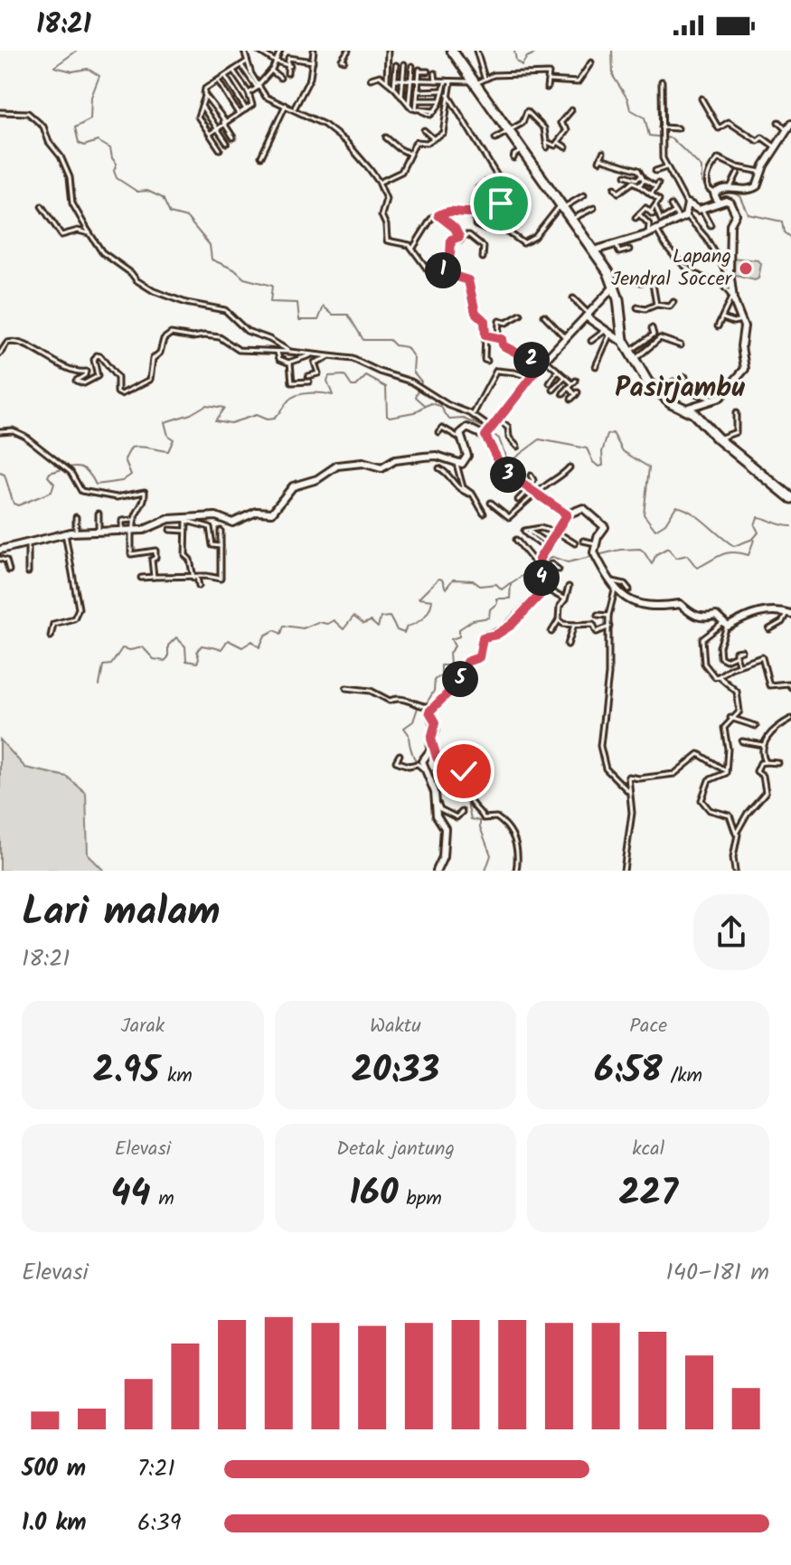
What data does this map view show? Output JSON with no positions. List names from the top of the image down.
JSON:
{
  "districts": ["Pasirjambu"],
  "places": ["Lapang Jendral Soccer"],
  "page": {
    "status": "18:21",
    "pins": [
      "1",
      "2",
      "3",
      "4",
      "5"
    ],
    "heading": ["Lari malam", "18:21"],
    "stats": [
      ["Jarak", "2.95 km"],
      ["Waktu", "20:33"],
      ["Pace", "6:58 /km"],
      ["Elevasi", "44 m"],
      ["Detak jantung", "160 bpm"],
      ["kcal", "227"]
    ],
    "chart": ["Elevasi", "140–181 m"],
    "list": [
      {
        "name": "500 m",
        "note": "7:21"
      },
      {
        "name": "1.0 km",
        "note": "6:39"
      }
    ]
  }
}
